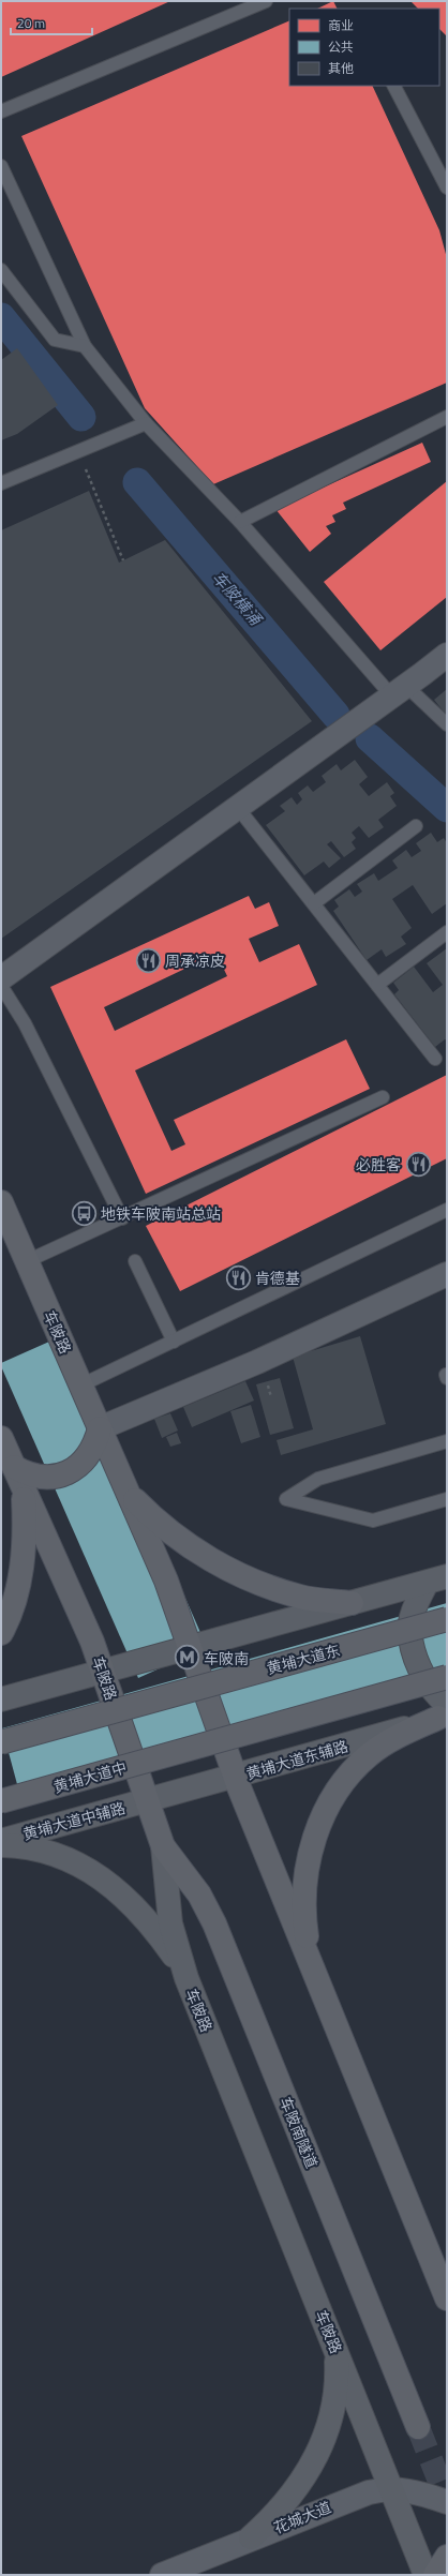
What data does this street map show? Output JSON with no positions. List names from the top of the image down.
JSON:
{
  "streets": {
    "main road": [
      "车陂路",
      "黄埔大道东",
      "黄埔大道东辅路",
      "黄埔大道中",
      "黄埔大道中辅路",
      "车陂南隧道"
    ],
    "street": ["花城大道"]
  },
  "crossings": [
    ["车陂路", "黄埔大道东辅路"],
    ["车陂路", "黄埔大道中辅路"],
    ["车陂路", "车陂南隧道"],
    ["车陂路", "花城大道"],
    ["黄埔大道东辅路", "黄埔大道中辅路"]
  ],
  "water": ["车陂横涌"],
  "places": {
    "restaurant": ["周承凉皮", "必胜客", "肯德基"],
    "bus stop": ["地铁车陂南站总站"],
    "metro station": ["车陂南"]
  },
  "legend": ["商业", "公共", "其他"],
  "scale_bar": "20 m"
}
